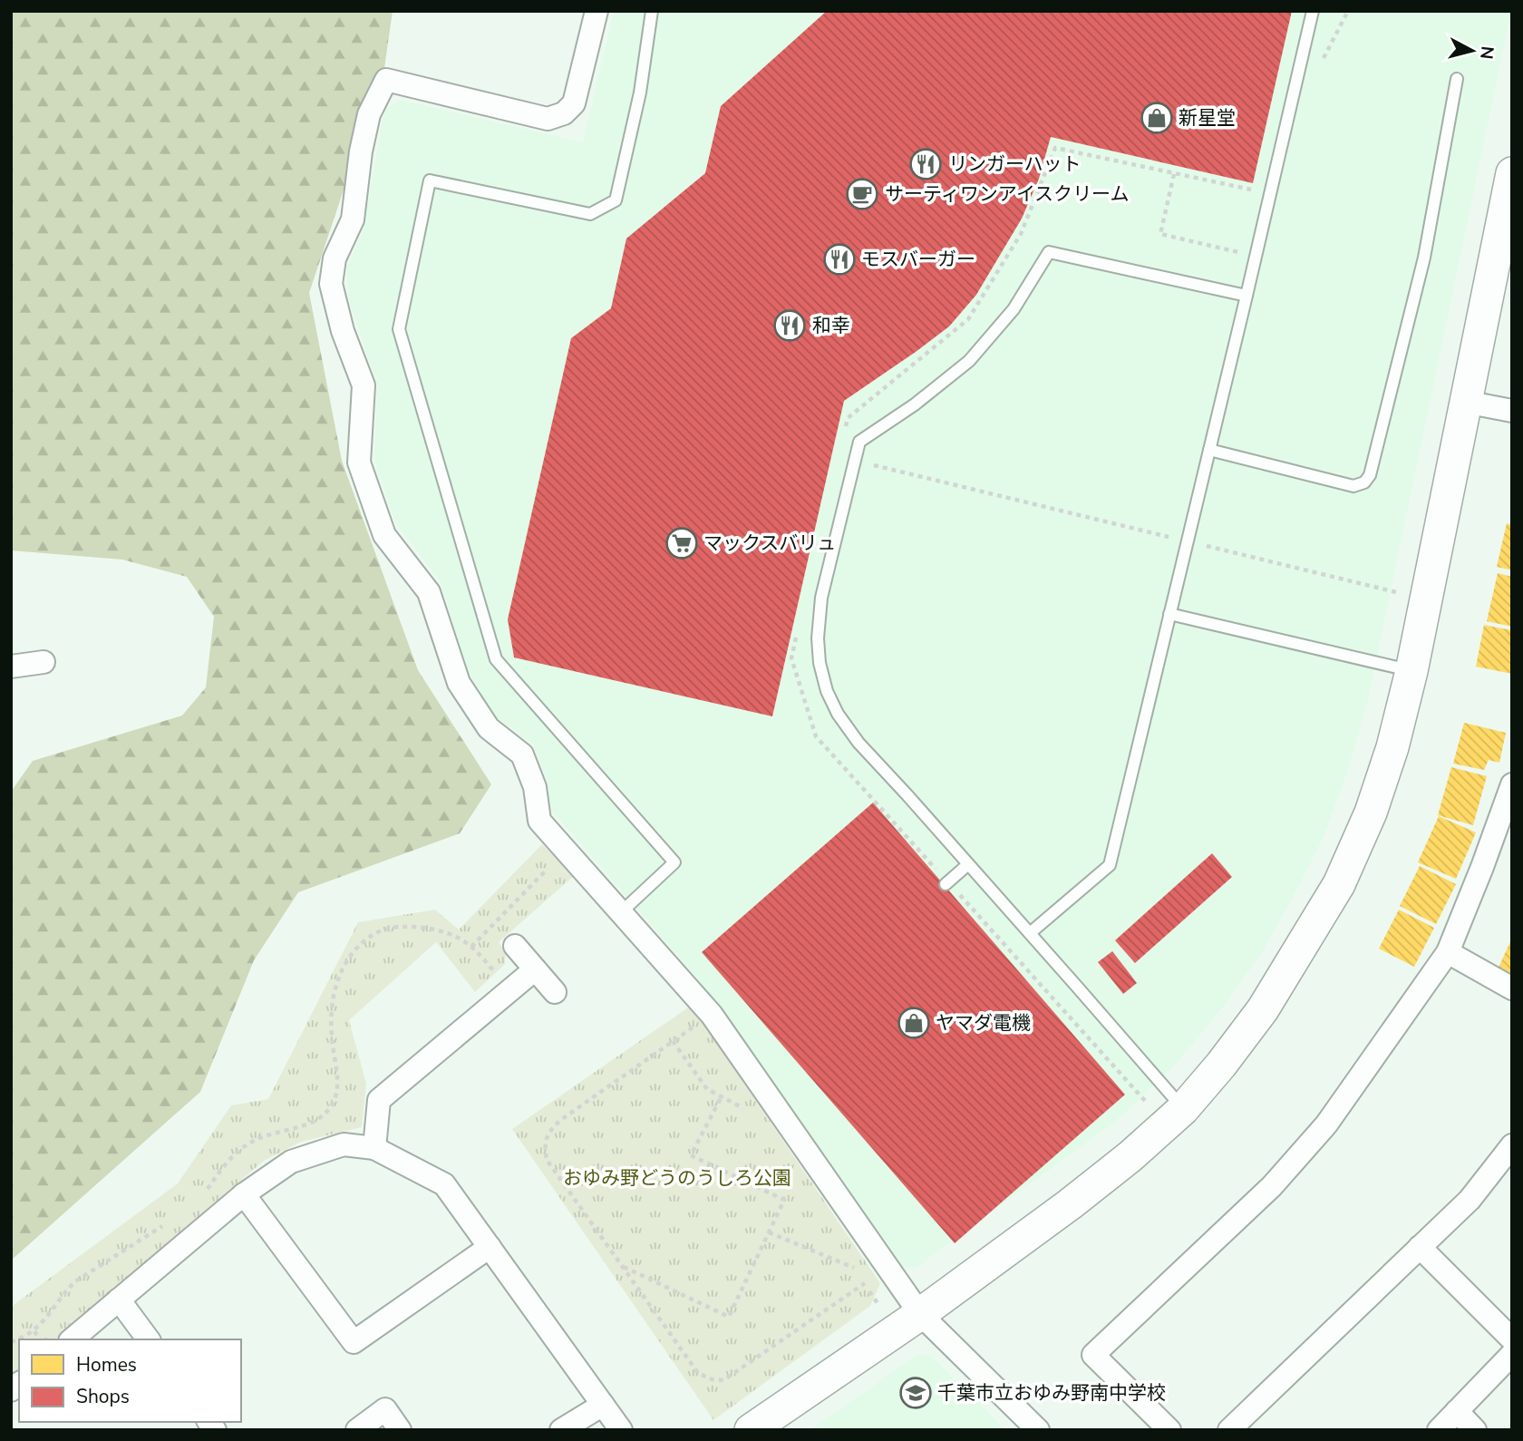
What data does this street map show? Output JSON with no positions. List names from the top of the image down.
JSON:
{
  "parks": ["おゆみ野どうのうしろ公園"],
  "places": {
    "shop": ["新星堂", "ヤマダ電機"],
    "restaurant": ["リンガーハット", "モスバーガー", "和幸"],
    "cafe": ["サーティワンアイスクリーム"],
    "supermarket": ["マックスバリュ"],
    "school or university": ["千葉市立おゆみ野南中学校"]
  },
  "legend": ["Homes", "Shops"],
  "north": "right"
}
